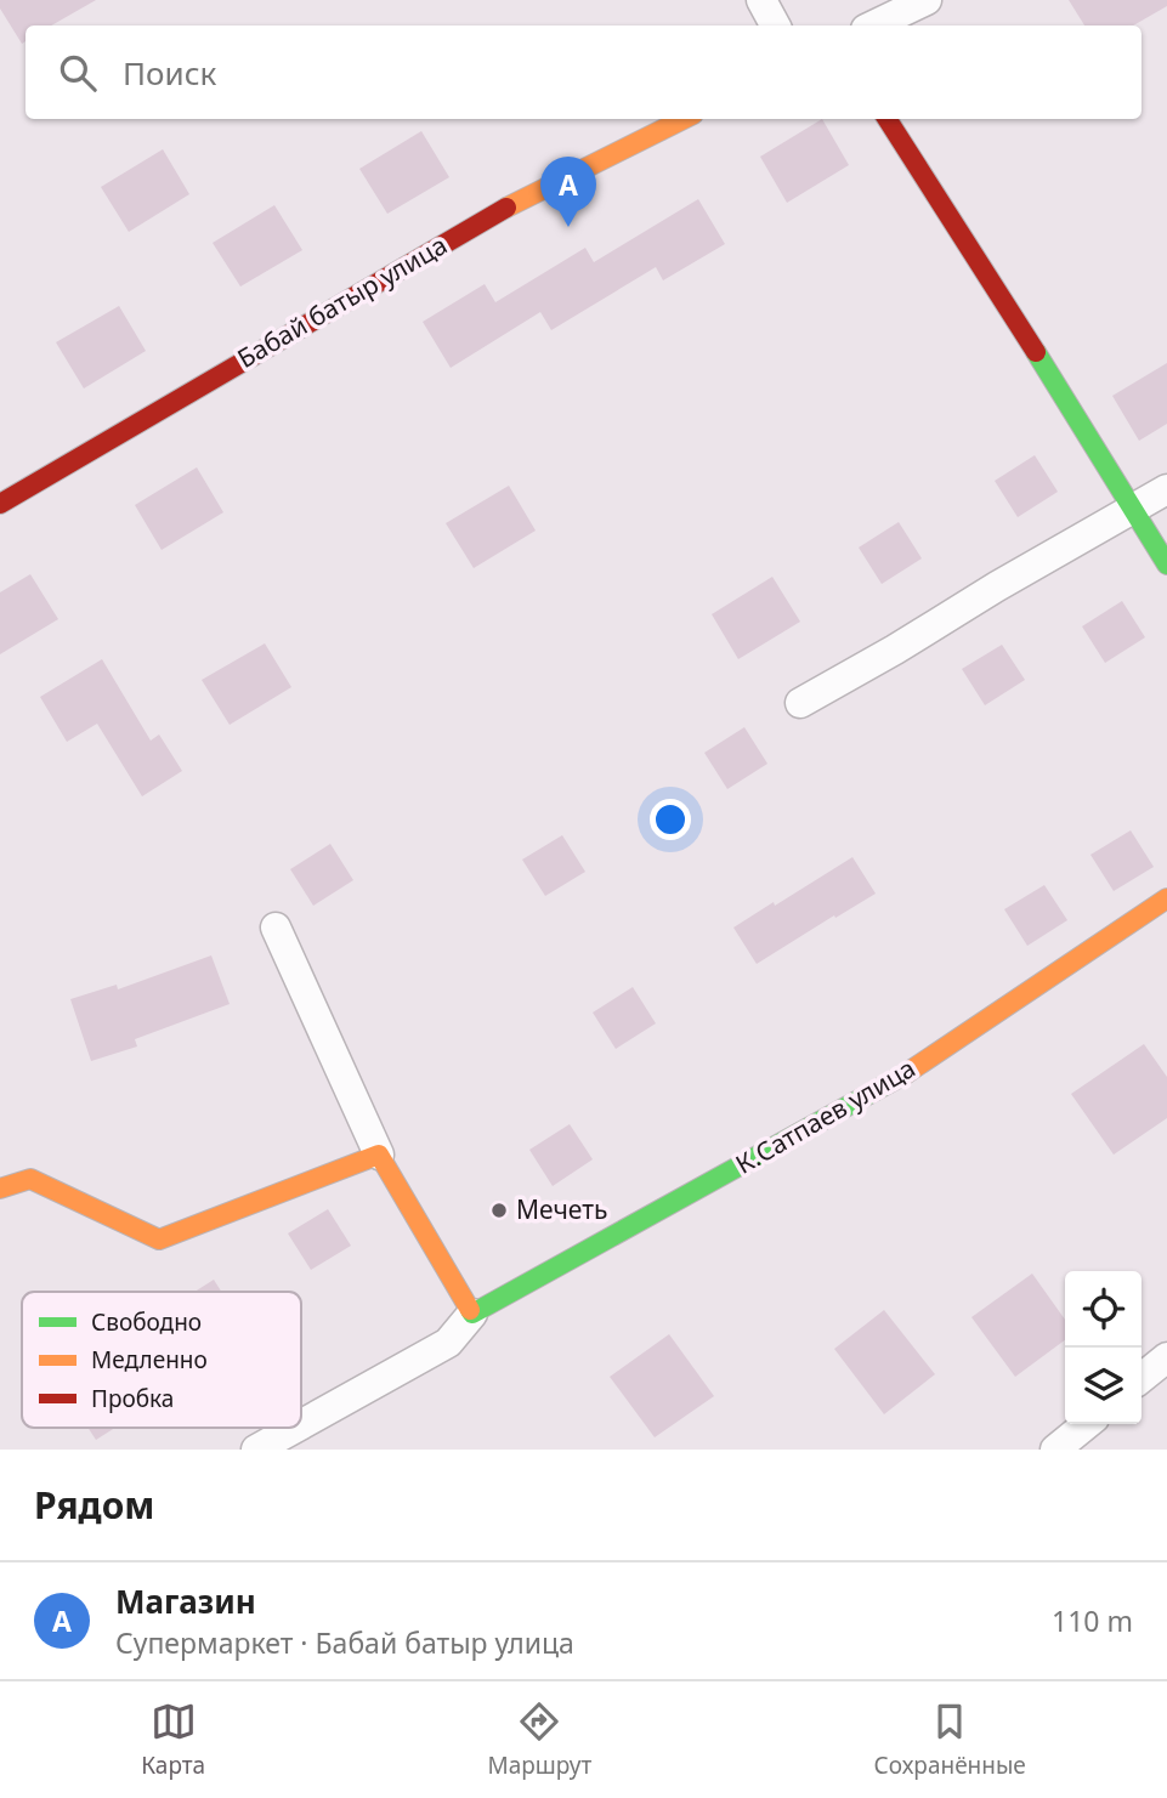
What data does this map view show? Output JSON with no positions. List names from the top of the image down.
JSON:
{
  "streets": {
    "street": ["Бабай батыр улица", "К.Сатпаев улица"]
  },
  "places": ["Мечеть"],
  "legend": ["Свободно", "Медленно", "Пробка"],
  "page": {
    "search": "Поиск",
    "pins": "A",
    "heading": "Рядом",
    "list": [
      {
        "mark": "A",
        "name": "Магазин",
        "note": "Супермаркет · Бабай батыр улица",
        "value": "110 m"
      }
    ],
    "nav": ["Карта", "Маршрут", "Сохранённые"]
  }
}
